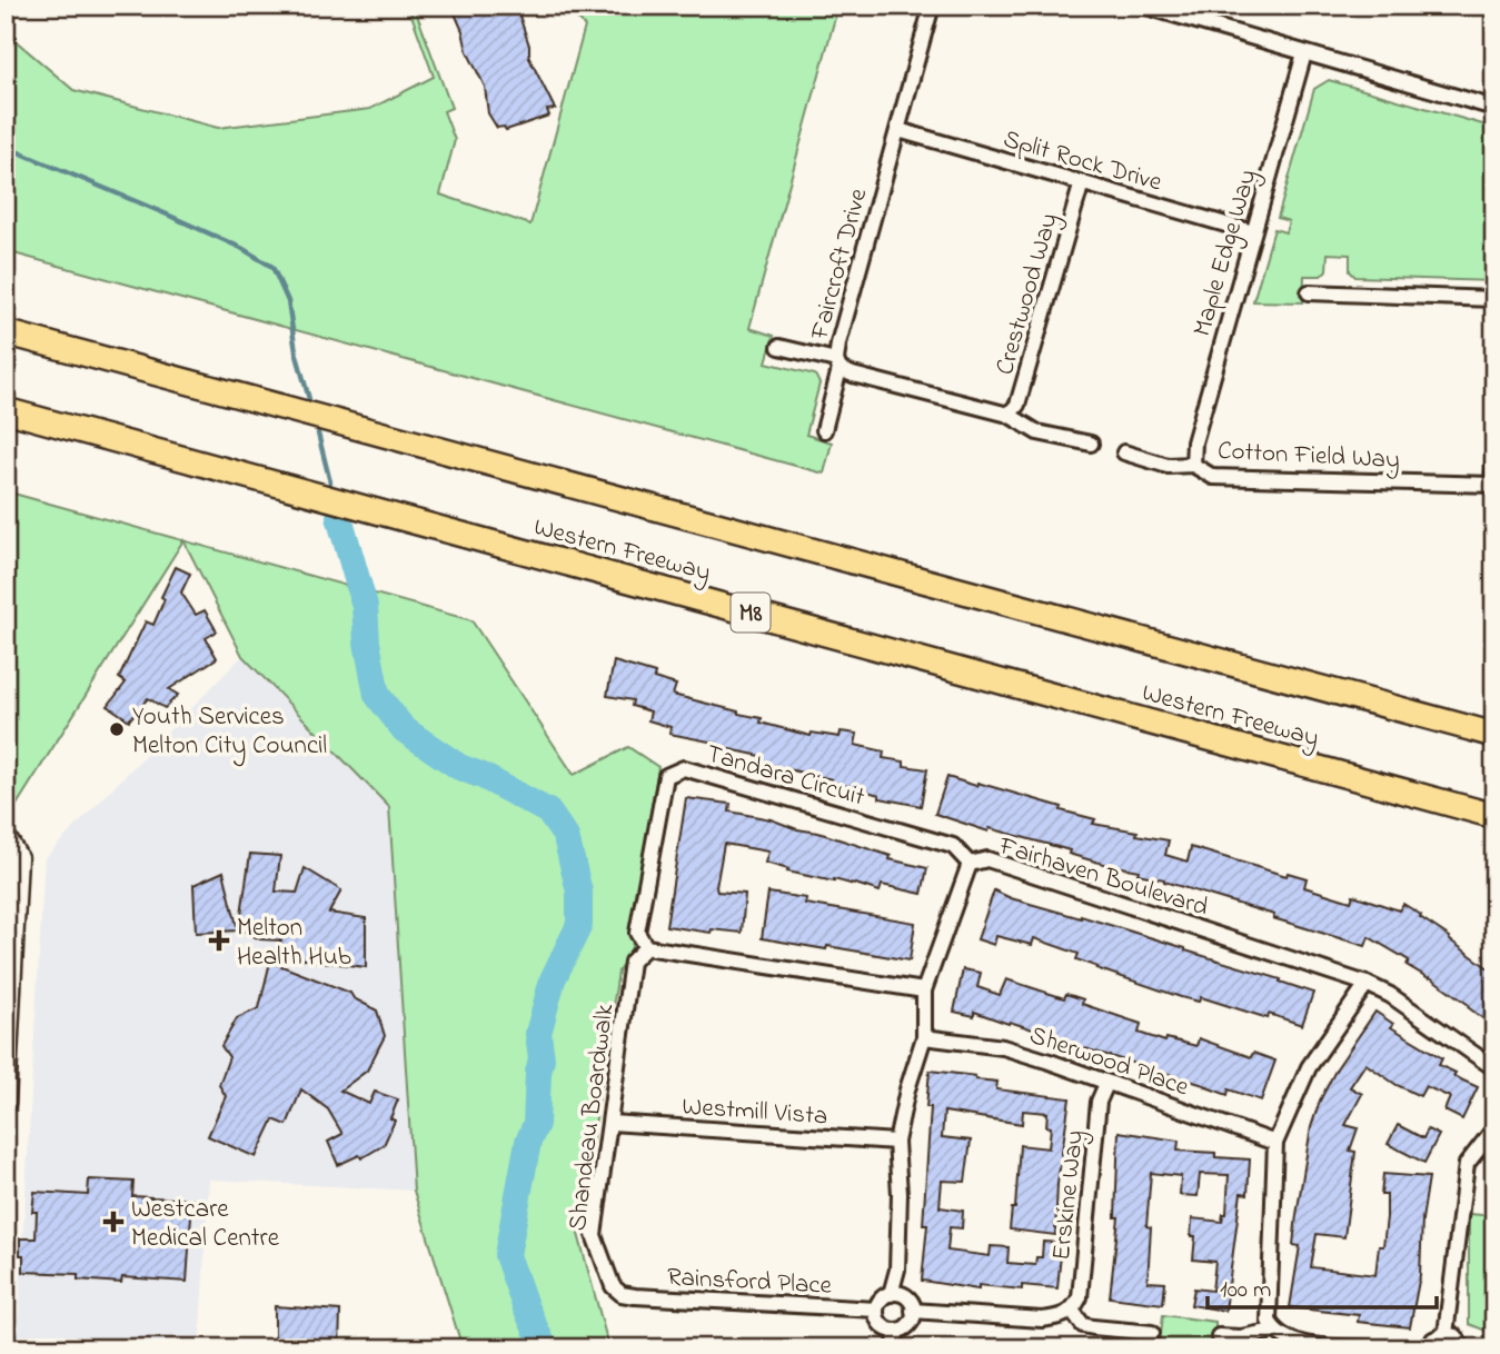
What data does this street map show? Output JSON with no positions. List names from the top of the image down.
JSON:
{
  "streets": {
    "highway": ["Western Freeway", "M8"],
    "street": [
      "Split Rock Drive",
      "Maple Edge Way",
      "Faircroft Drive",
      "Crestwood Way",
      "Cotton Field Way",
      "Tandara Circuit",
      "Fairhaven Boulevard",
      "Sherwood Place",
      "Westmill Vista",
      "Shandeau Boardwalk",
      "Erskine Way",
      "Rainsford Place"
    ]
  },
  "crossings": [
    ["Split Rock Drive", "Maple Edge Way"],
    ["Split Rock Drive", "Faircroft Drive"],
    ["Split Rock Drive", "Crestwood Way"],
    ["Maple Edge Way", "Cotton Field Way"],
    ["Faircroft Drive", "Crestwood Way"],
    ["Tandara Circuit", "Fairhaven Boulevard"],
    ["Tandara Circuit", "Shandeau Boardwalk"],
    ["Fairhaven Boulevard", "Sherwood Place"],
    ["Fairhaven Boulevard", "Westmill Vista"],
    ["Fairhaven Boulevard", "Rainsford Place"],
    ["Sherwood Place", "Erskine Way"],
    ["Westmill Vista", "Shandeau Boardwalk"],
    ["Shandeau Boardwalk", "Rainsford Place"]
  ],
  "places": {
    "other": ["Youth Services Melton City Council"],
    "health": ["Melton Health Hub", "Westcare Medical Centre"]
  },
  "scale_bar": "100 m"
}
